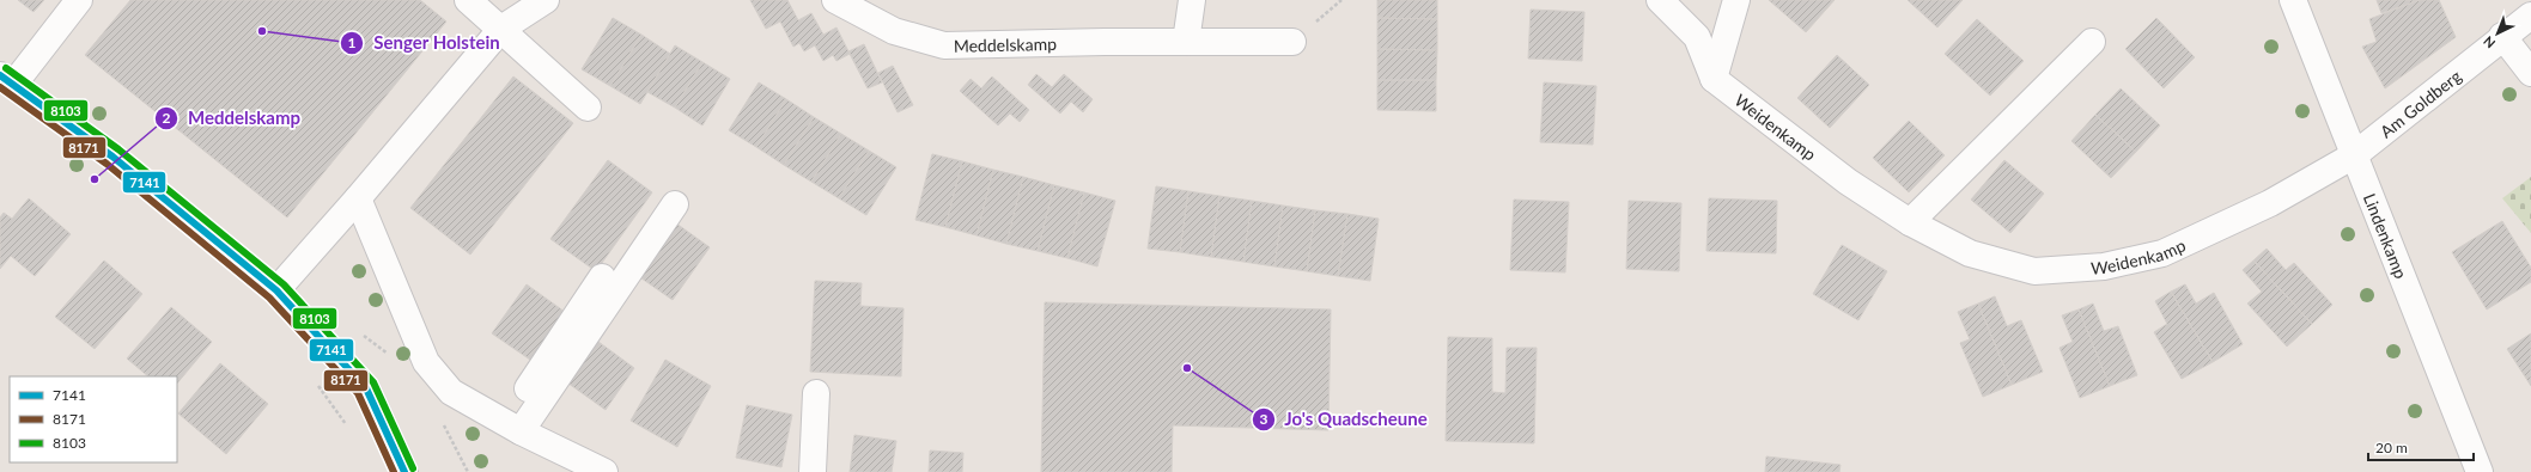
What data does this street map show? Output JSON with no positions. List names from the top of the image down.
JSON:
{
  "streets": {
    "street": [
      "Meddelskamp",
      "Am Goldberg",
      "Weidenkamp",
      "Lindenkamp"
    ]
  },
  "crossings": [
    ["Am Goldberg", "Weidenkamp"],
    ["Am Goldberg", "Lindenkamp"],
    ["Weidenkamp", "Lindenkamp"]
  ],
  "places": ["Senger Holstein", "Meddelskamp", "Jo's Quadscheune"],
  "lines": ["transit line 8103", "transit line 7141", "transit line 8171"],
  "legend": ["7141", "8171", "8103"],
  "scale_bar": "20 m",
  "north": "bottom left"
}
